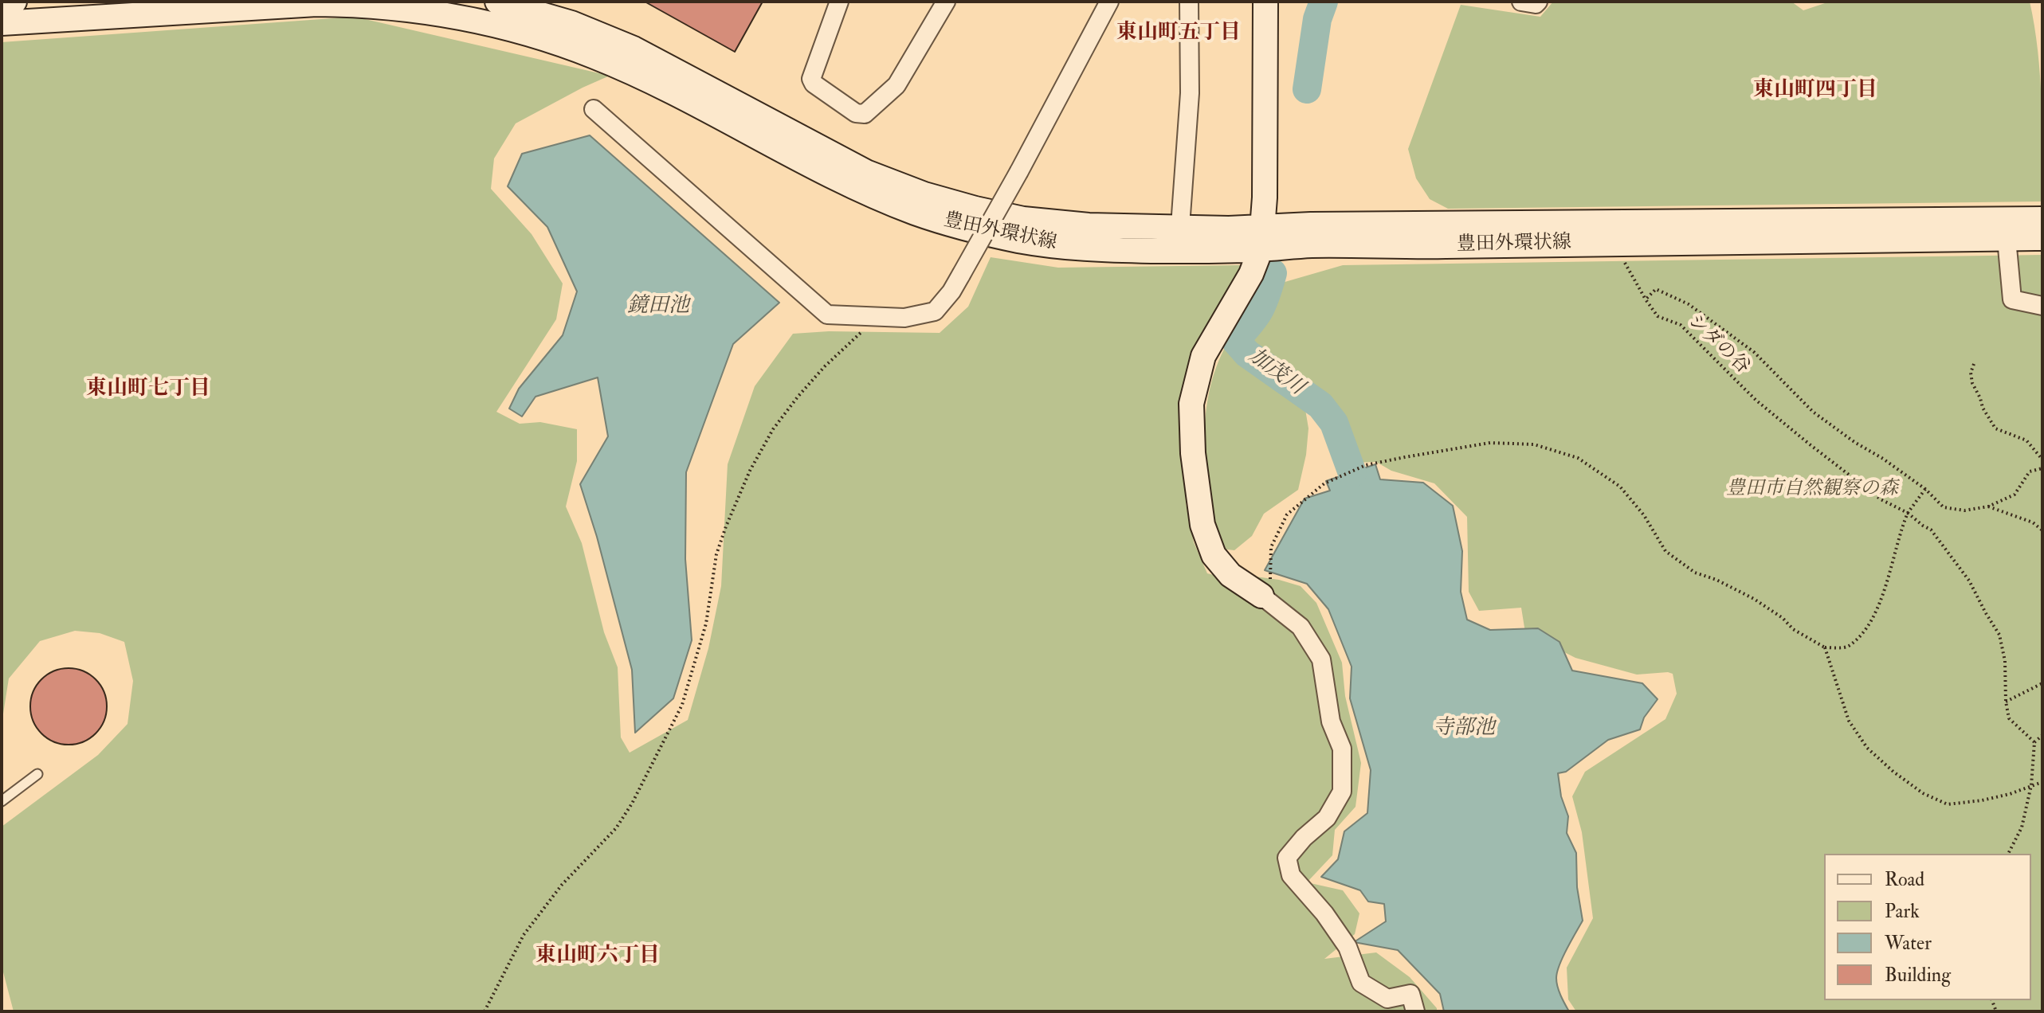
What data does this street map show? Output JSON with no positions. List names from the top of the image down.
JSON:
{
  "streets": {
    "street": ["豊田外環状線"],
    "path": ["シダの谷"]
  },
  "districts": [
    "東山町五丁目",
    "東山町四丁目",
    "東山町七丁目",
    "東山町六丁目"
  ],
  "water": ["鏡田池", "加茂川", "寺部池"],
  "parks": ["豊田市自然観察の森"],
  "legend": [
    "Road",
    "Park",
    "Water",
    "Building"
  ]
}
